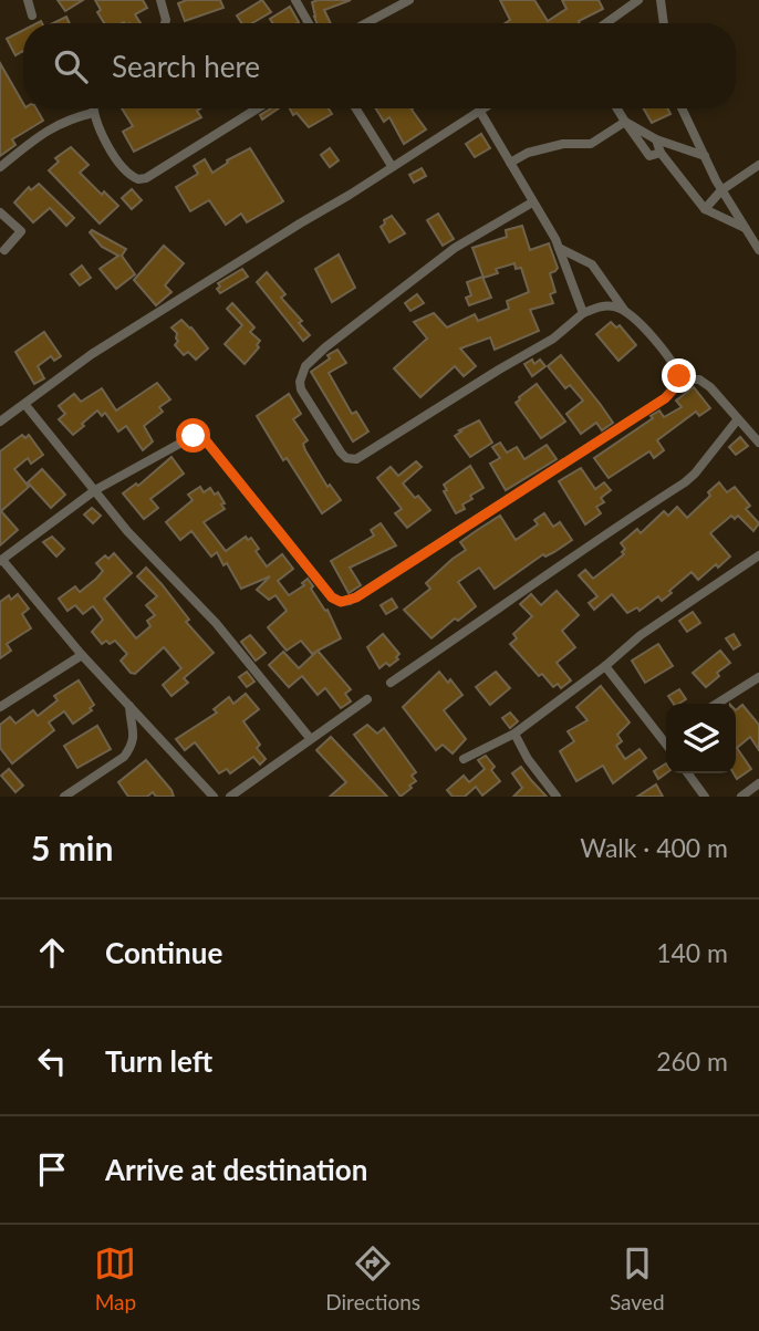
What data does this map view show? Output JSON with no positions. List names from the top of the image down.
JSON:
{
  "page": {
    "search": "Search here",
    "heading": ["5 min", "Walk · 400 m"],
    "list": [
      ["Continue", "140 m"],
      ["Turn left", "260 m"],
      "Arrive at destination"
    ],
    "nav": ["Map", "Directions", "Saved"]
  }
}
